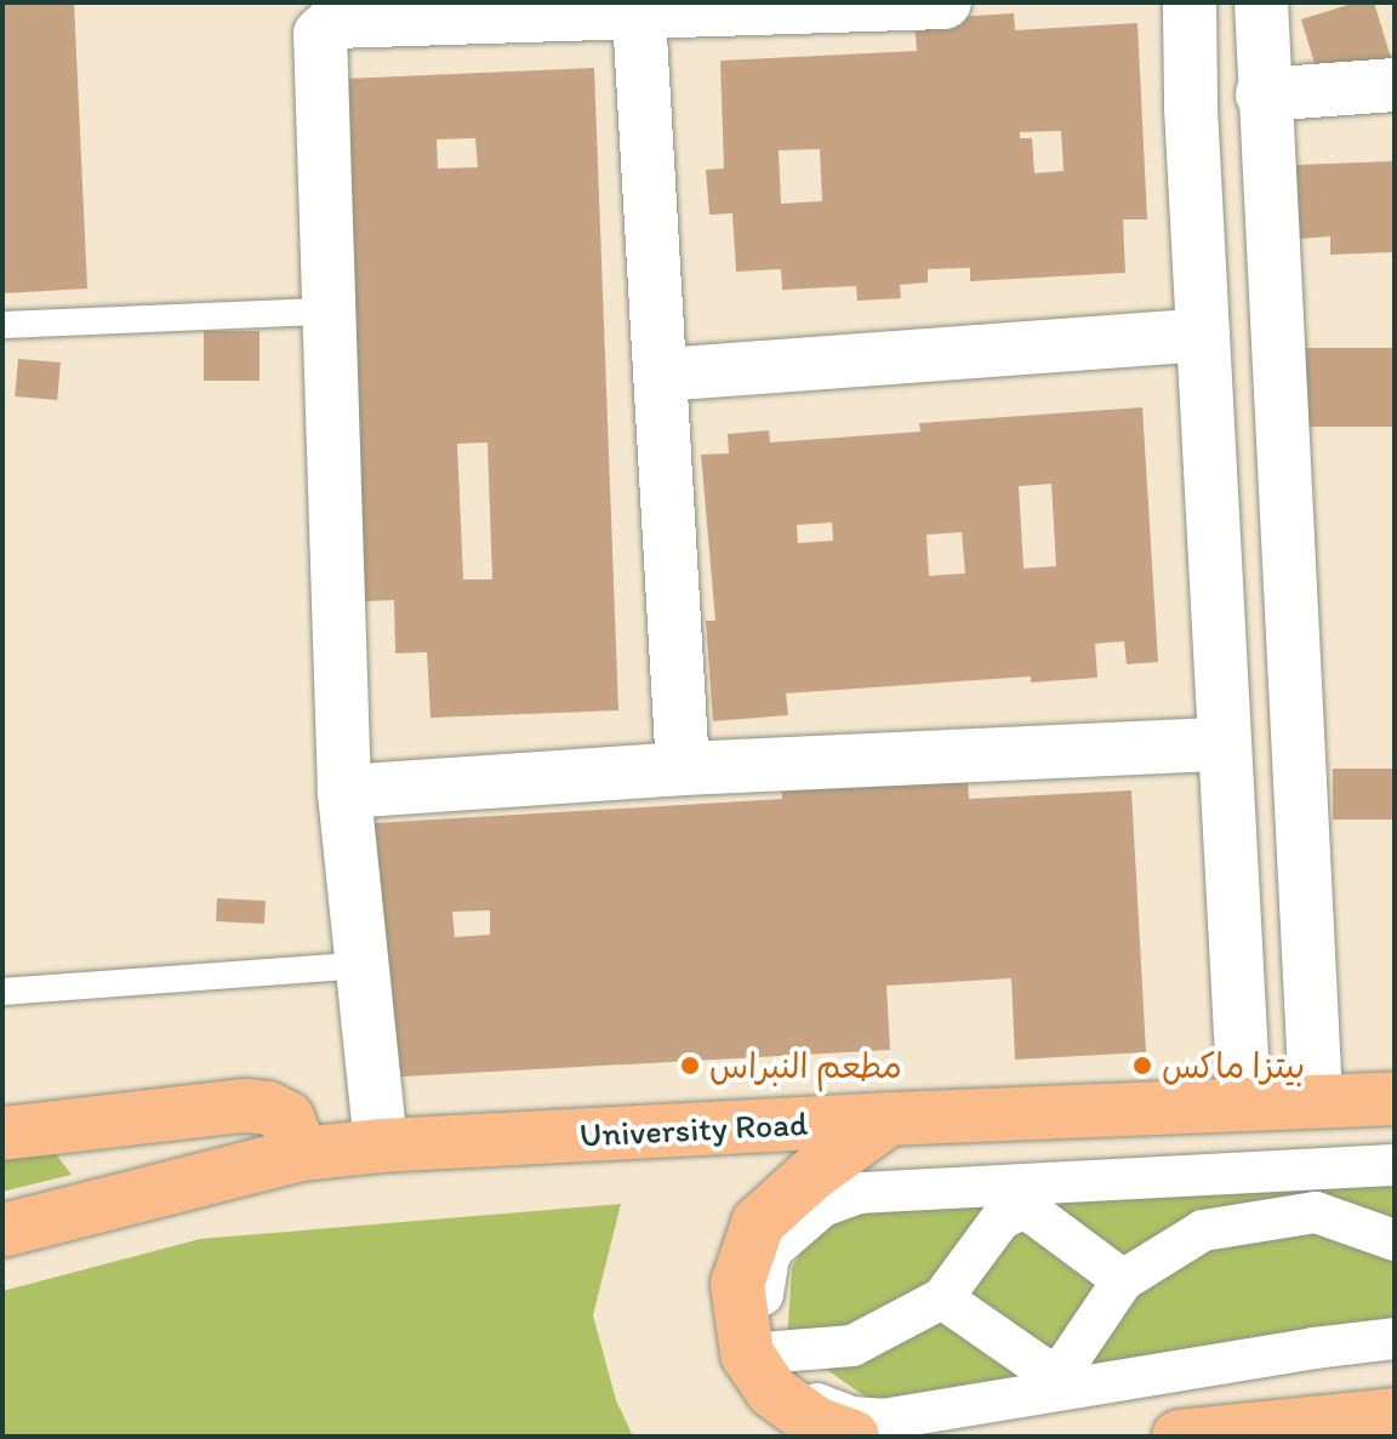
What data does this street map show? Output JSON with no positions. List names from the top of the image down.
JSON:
{
  "streets": {
    "highway": ["University Road"]
  },
  "places": ["مطعم النبراس", "بيتزا ماكس"]
}
